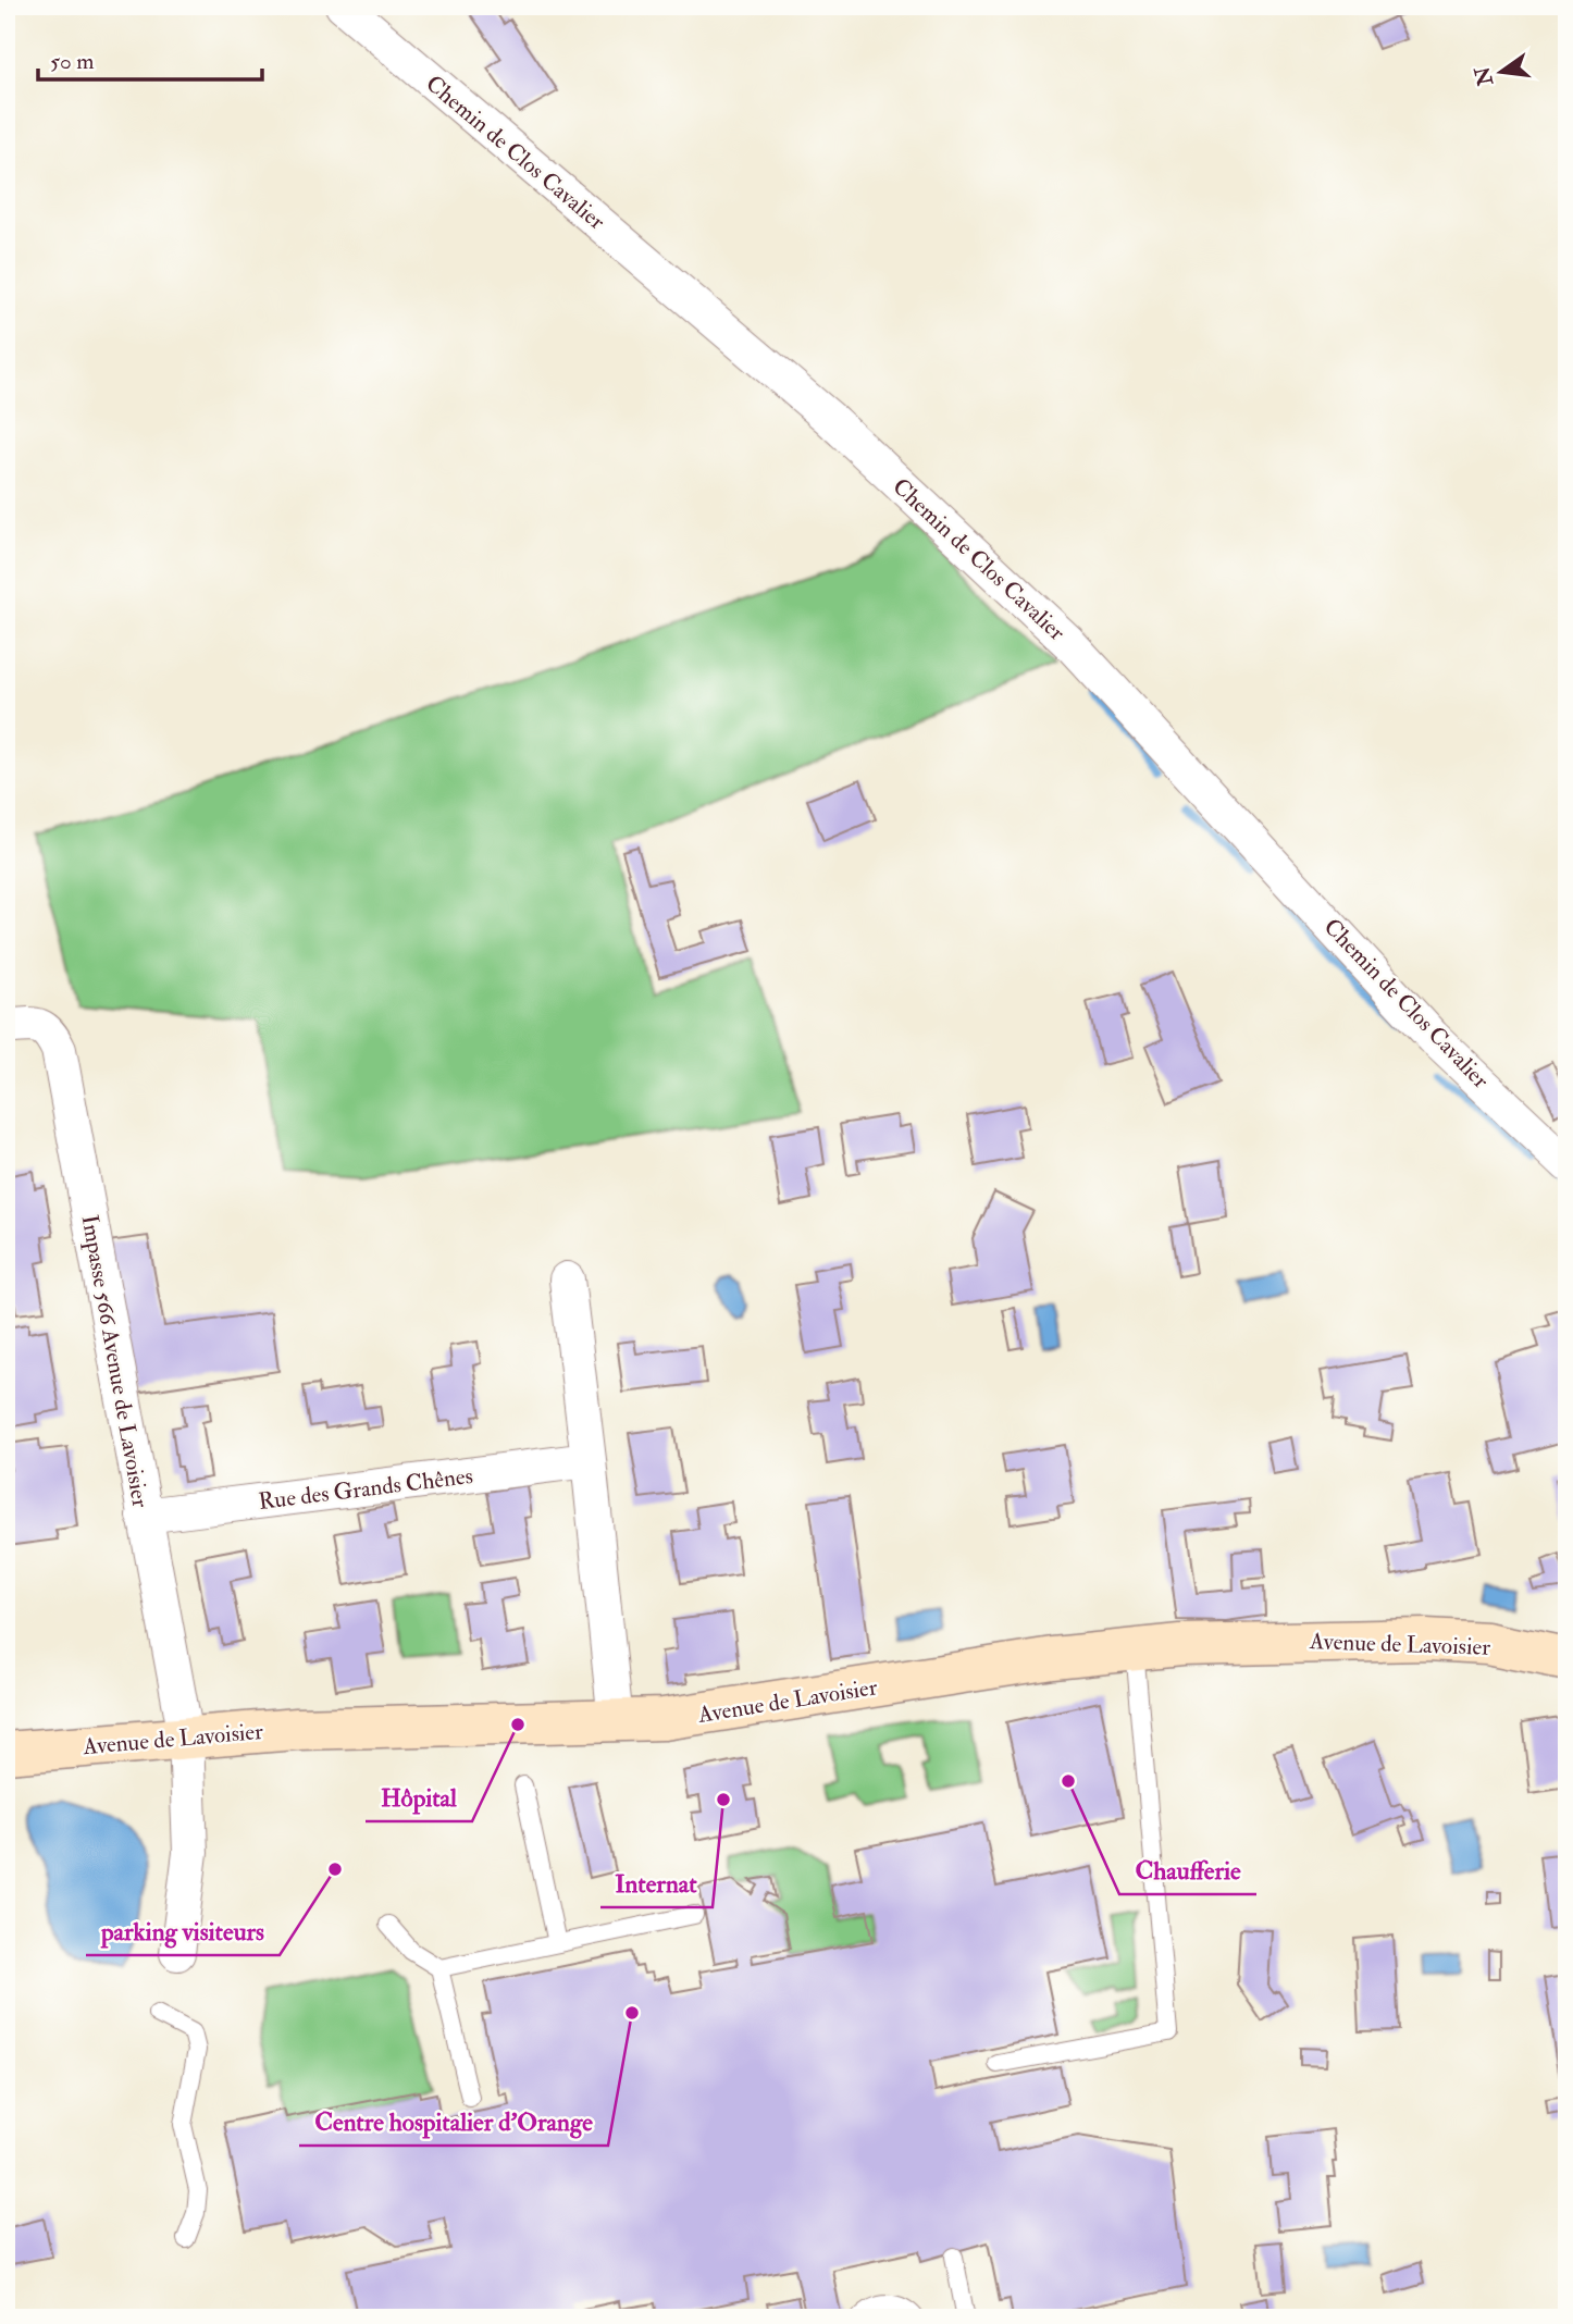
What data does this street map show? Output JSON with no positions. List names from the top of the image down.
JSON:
{
  "streets": {
    "street": [
      "Chemin de Clos Cavalier",
      "Impasse 566 Avenue de Lavoisier",
      "Rue des Grands Chênes",
      "Avenue de Lavoisier"
    ]
  },
  "crossings": [
    ["Impasse 566 Avenue de Lavoisier", "Rue des Grands Chênes"],
    ["Impasse 566 Avenue de Lavoisier", "Avenue de Lavoisier"]
  ],
  "places": [
    "Hôpital",
    "Chaufferie",
    "Internat",
    "parking visiteurs",
    "Centre hospitalier d'Orange"
  ],
  "scale_bar": "50 m",
  "north": "left"
}
